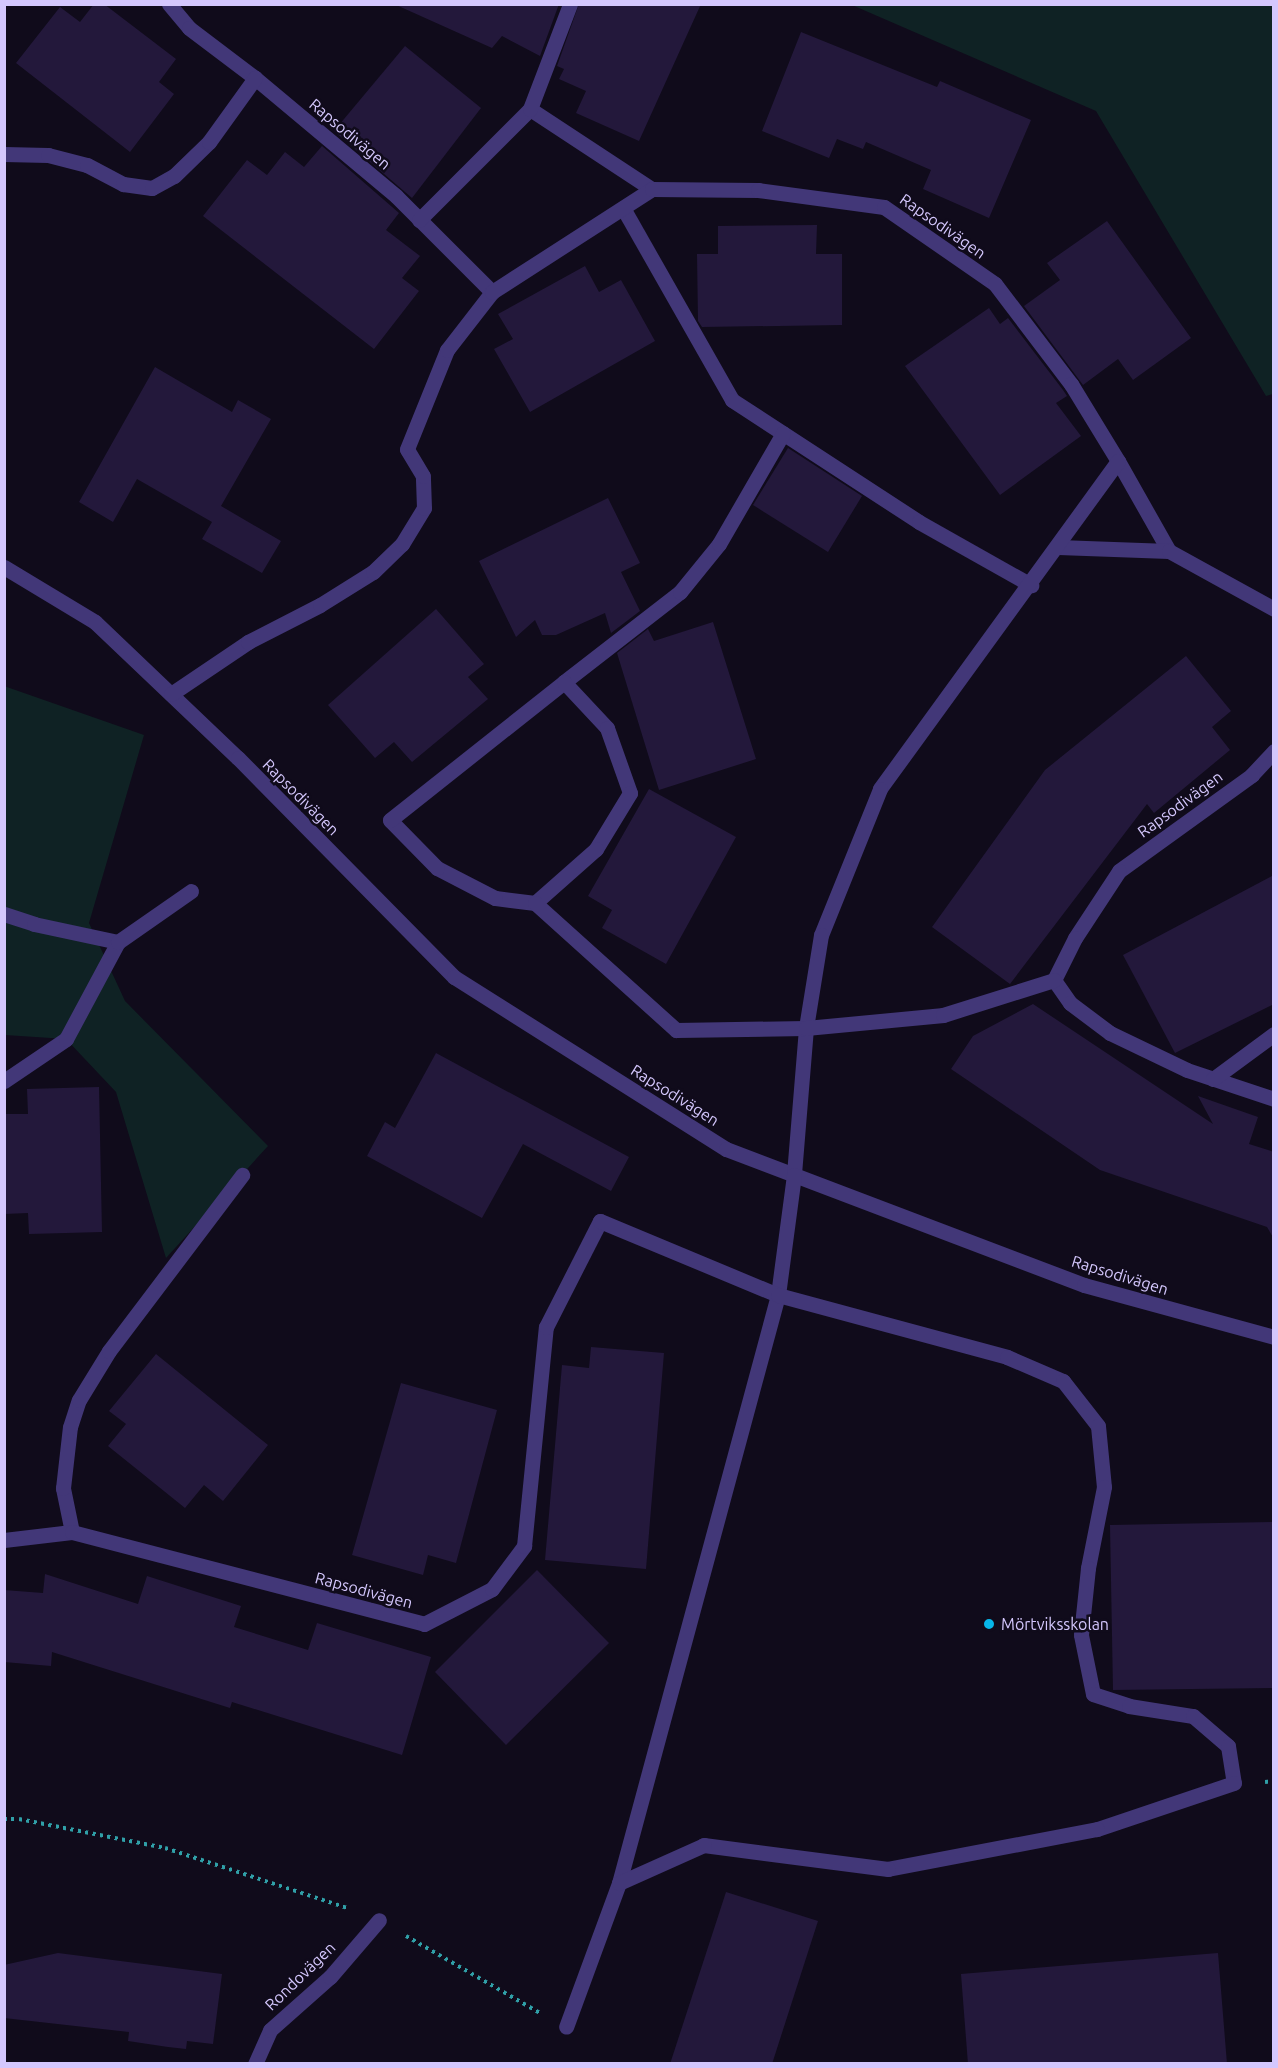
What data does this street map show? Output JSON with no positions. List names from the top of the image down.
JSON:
{
  "streets": {
    "street": ["Rapsodivägen", "Rondovägen"]
  },
  "places": ["Mörtviksskolan"]
}
